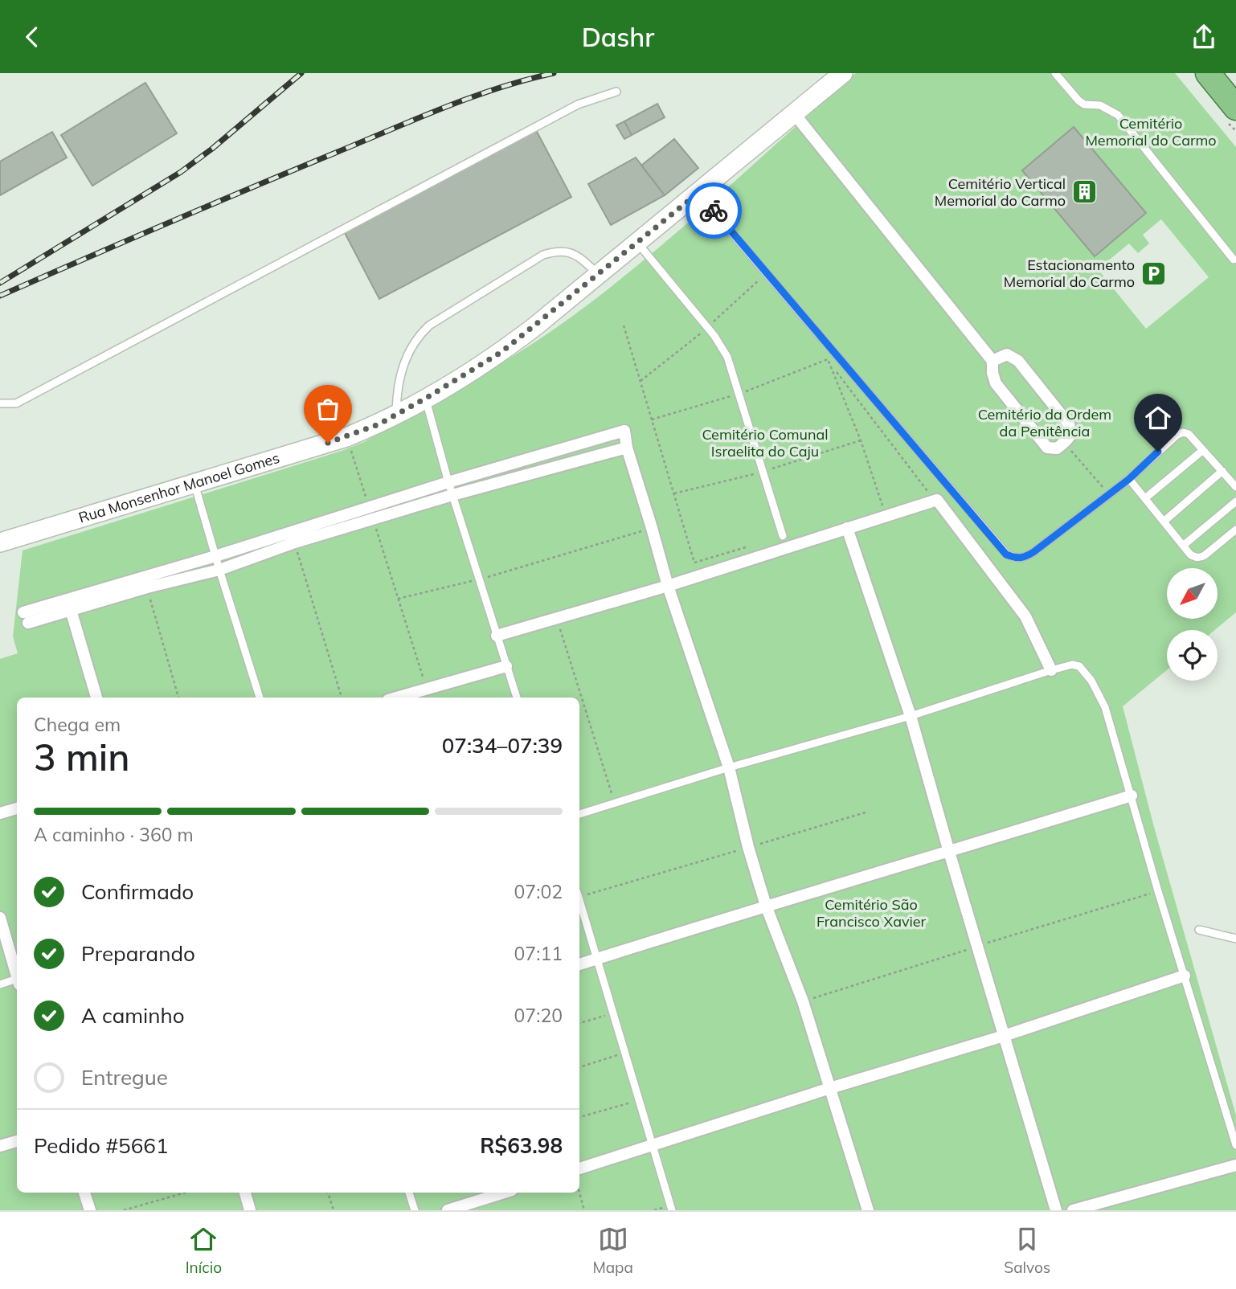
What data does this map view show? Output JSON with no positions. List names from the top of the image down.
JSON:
{
  "streets": {
    "street": ["Rua Monsenhor Manoel Gomes"]
  },
  "parks": [
    "Cemitério Memorial do Carmo",
    "Cemitério da Ordem da Penitência",
    "Cemitério Comunal Israelita do Caju",
    "Cemitério São Francisco Xavier"
  ],
  "places": {
    "building": ["Cemitério Vertical Memorial do Carmo"],
    "parking": ["Estacionamento Memorial do Carmo"]
  },
  "north": "bottom left",
  "page": {
    "header": "Dashr",
    "heading": ["3 min", "Chega em", "07:34–07:39"],
    "panel": ["Pedido #5661", "R$63.98"],
    "bar": "A caminho · 360 m",
    "list": [
      ["Confirmado", "07:02"],
      ["Preparando", "07:11"],
      ["A caminho", "07:20"],
      "Entregue"
    ],
    "tabs": ["Início", "Mapa", "Salvos"]
  }
}
